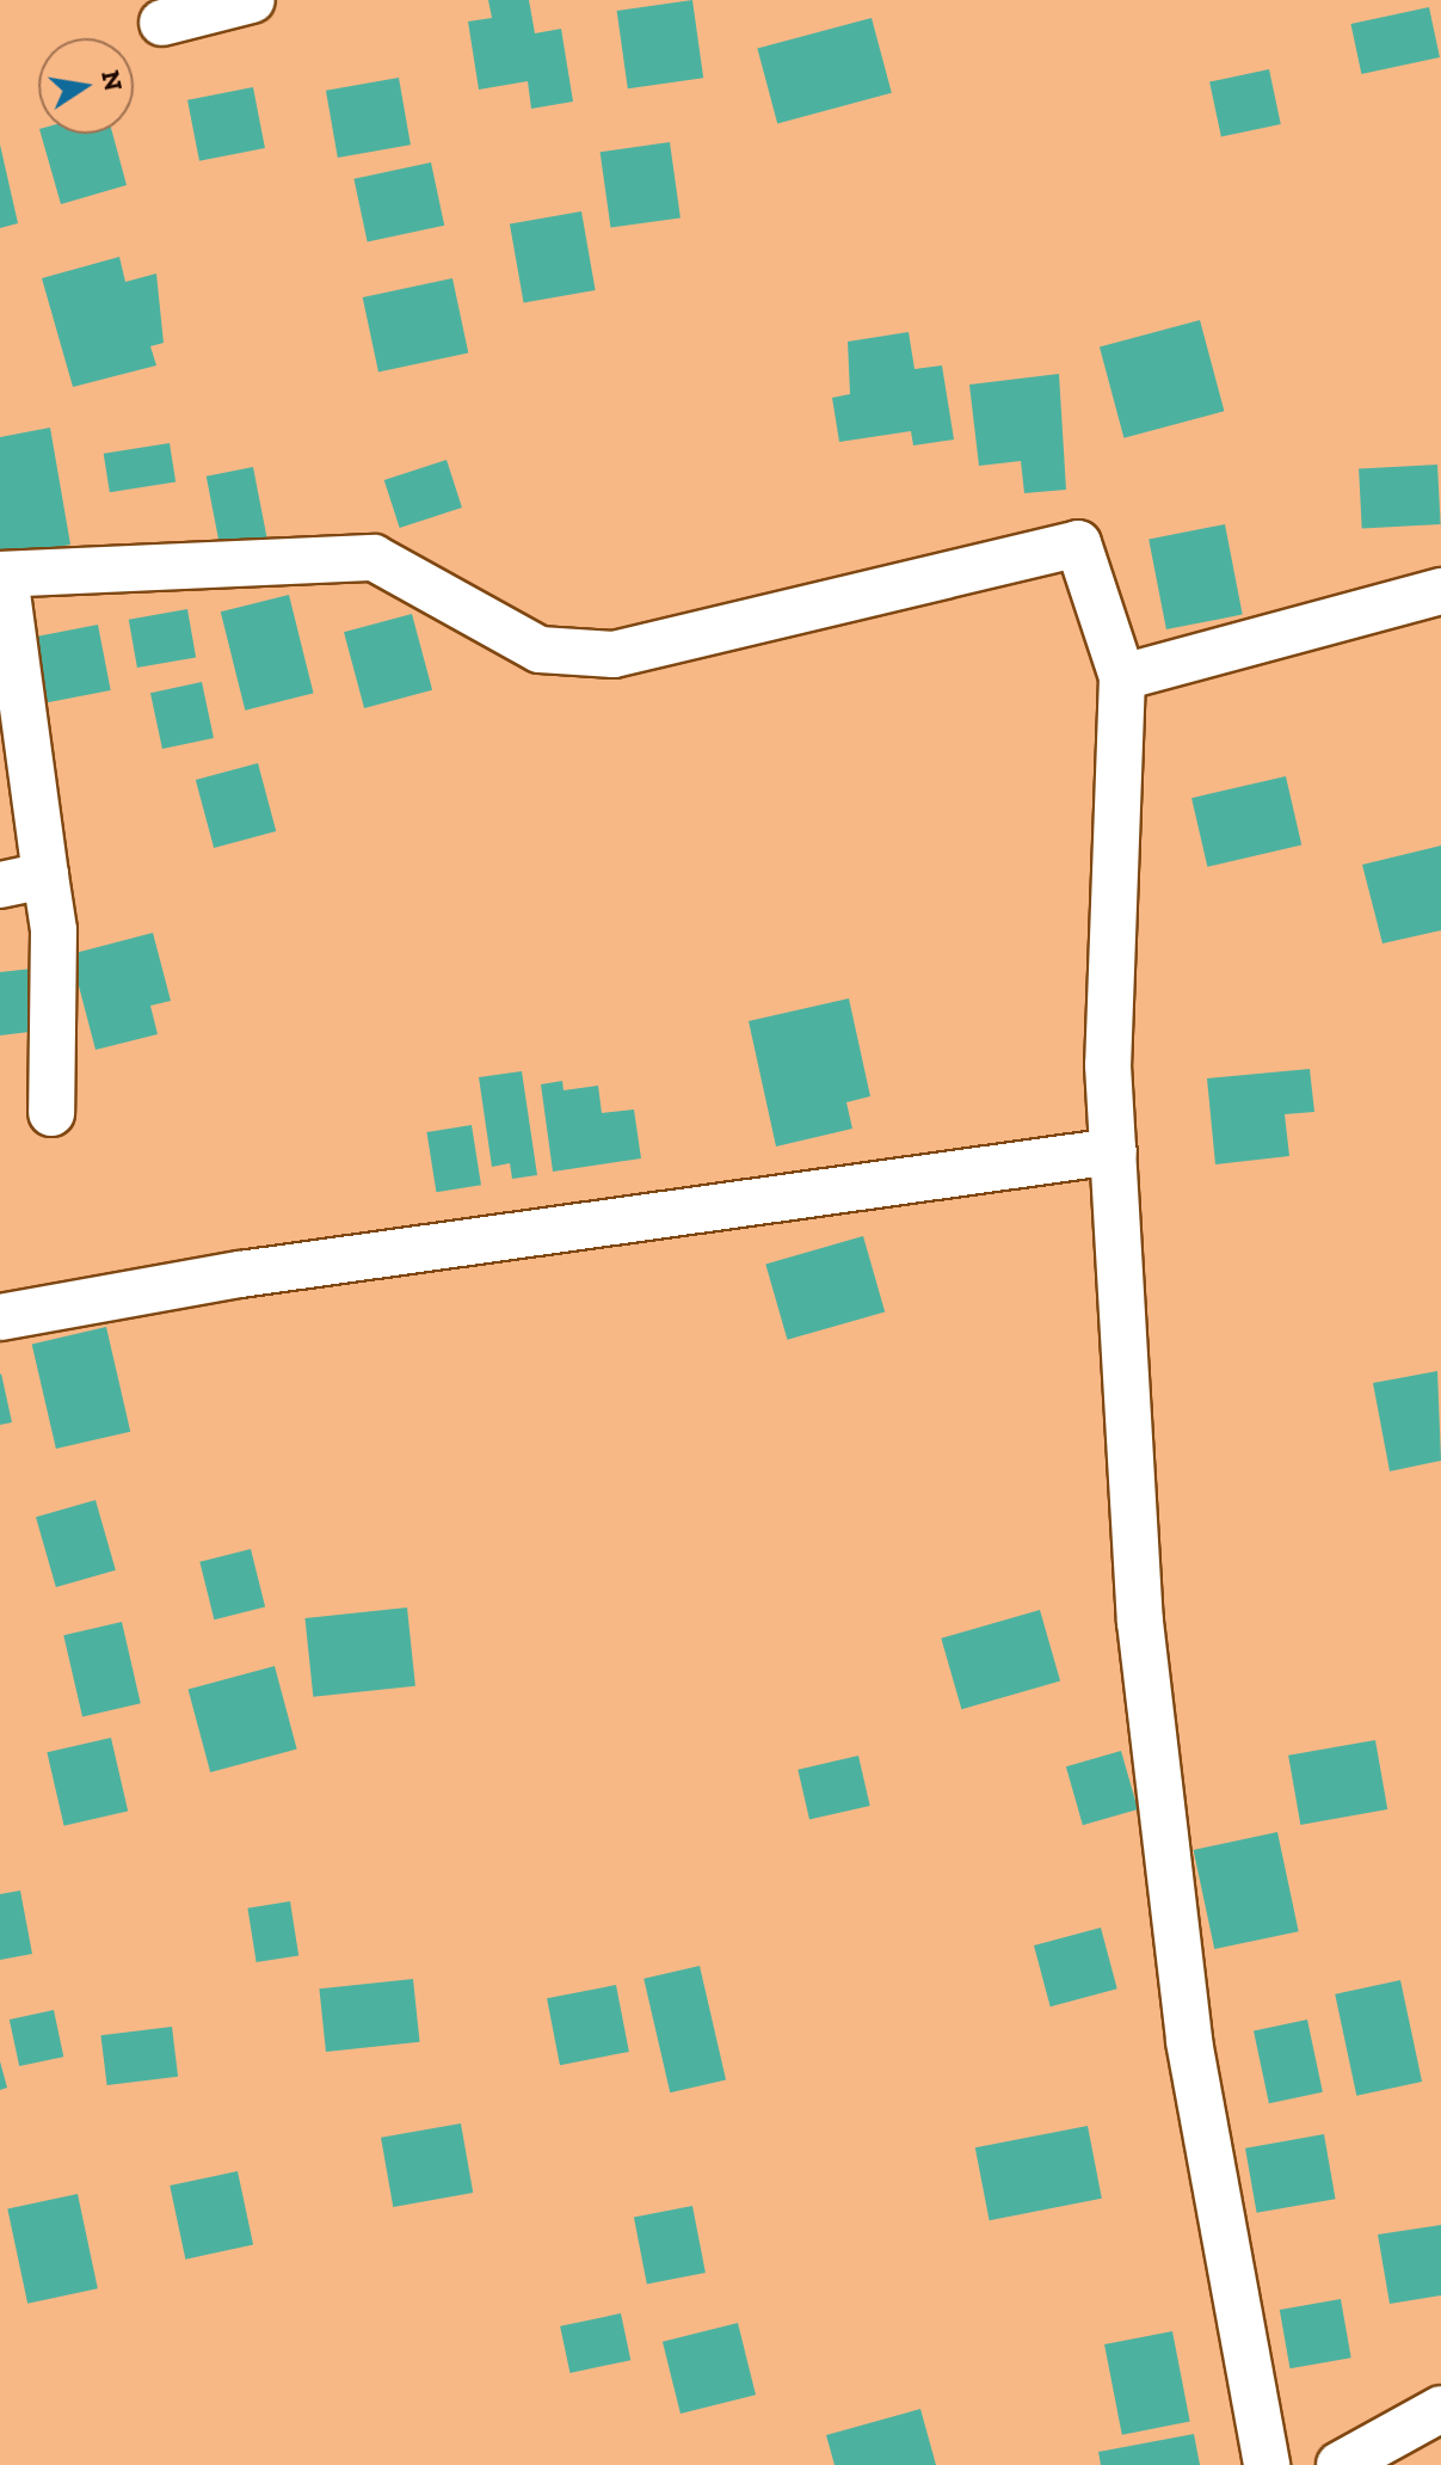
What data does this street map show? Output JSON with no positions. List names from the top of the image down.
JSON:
{
  "north": "right"
}
